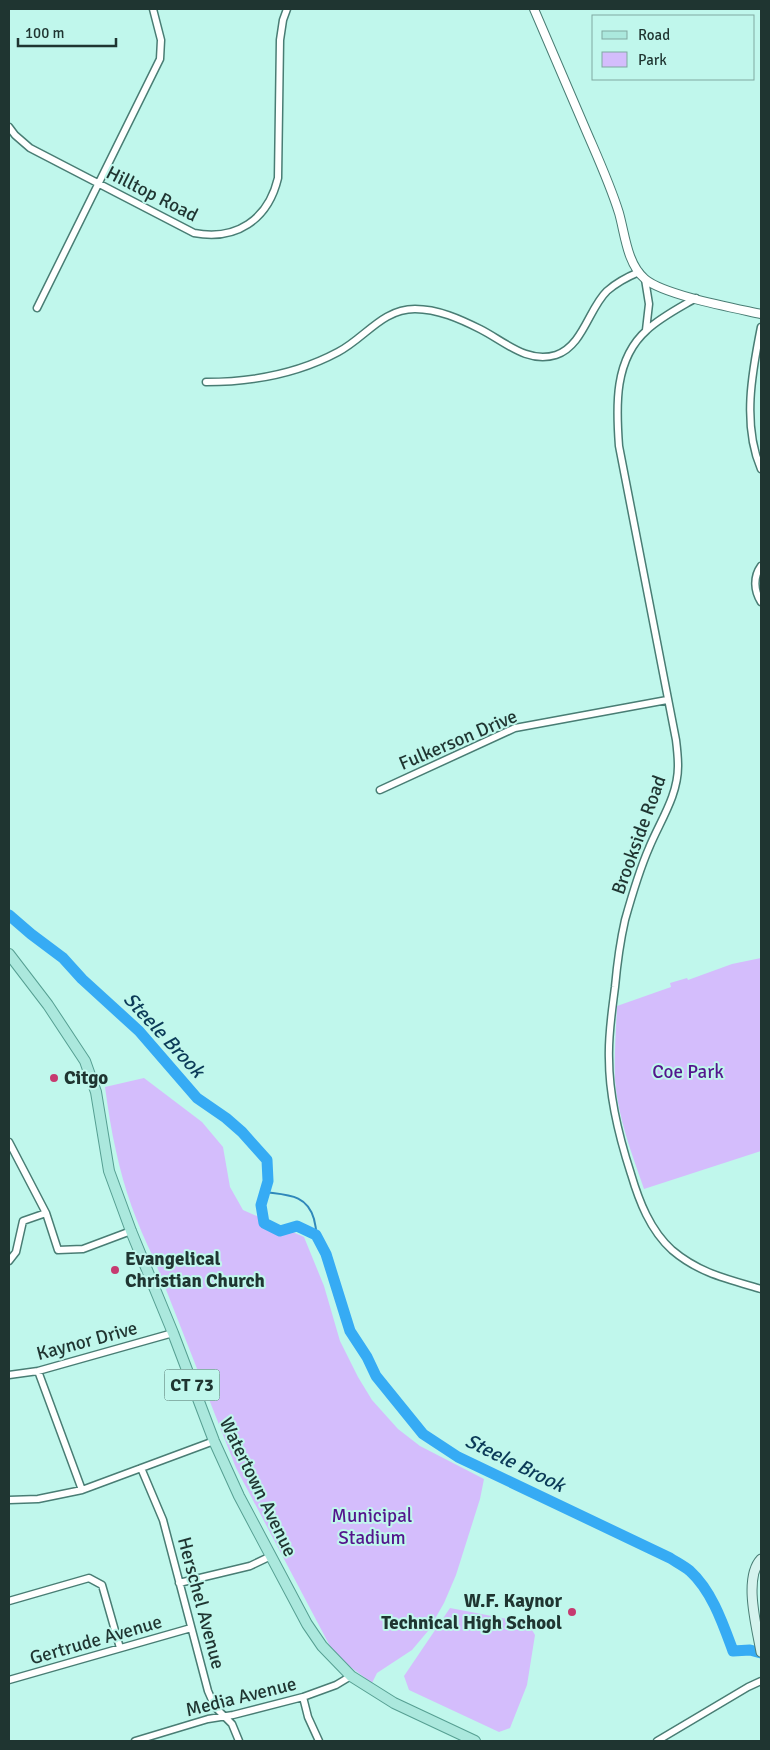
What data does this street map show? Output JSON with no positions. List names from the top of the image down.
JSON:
{
  "streets": {
    "main road": ["CT 73", "Watertown Avenue"],
    "street": [
      "Hilltop Road",
      "Fulkerson Drive",
      "Brookside Road",
      "Kaynor Drive",
      "Herschel Avenue",
      "Gertrude Avenue",
      "Media Avenue"
    ]
  },
  "crossings": [
    ["Fulkerson Drive", "Brookside Road"],
    ["Kaynor Drive", "Watertown Avenue"],
    ["Watertown Avenue", "Media Avenue"],
    ["Herschel Avenue", "Gertrude Avenue"],
    ["Herschel Avenue", "Media Avenue"]
  ],
  "water": ["Steele Brook"],
  "parks": ["Coe Park", "Municipal Stadium"],
  "places": ["Citgo", "Evangelical Christian Church", "W.F. Kaynor Technical High School"],
  "legend": ["Road", "Park"],
  "scale_bar": "100 m"
}
